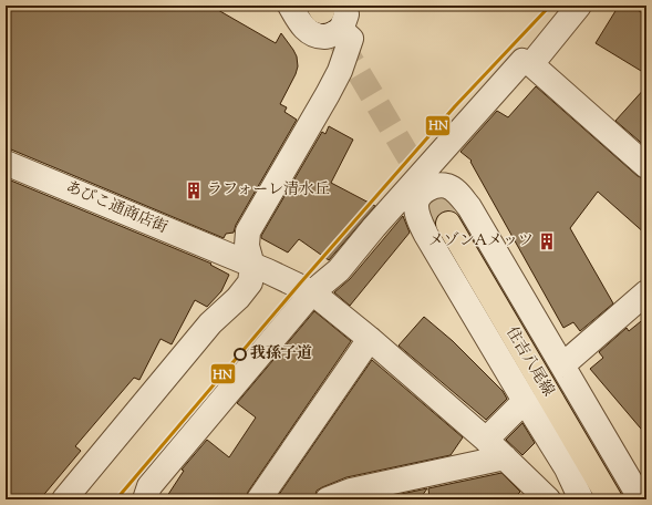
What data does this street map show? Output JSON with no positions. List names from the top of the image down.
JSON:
{
  "streets": {
    "main road": ["住吉八尾線"],
    "street": ["あびこ通商店街"]
  },
  "places": {
    "building": ["ラフォーレ清水丘", "メゾンAメッツ"],
    "other": ["我孫子道"]
  },
  "lines": ["transit line HN"]
}
